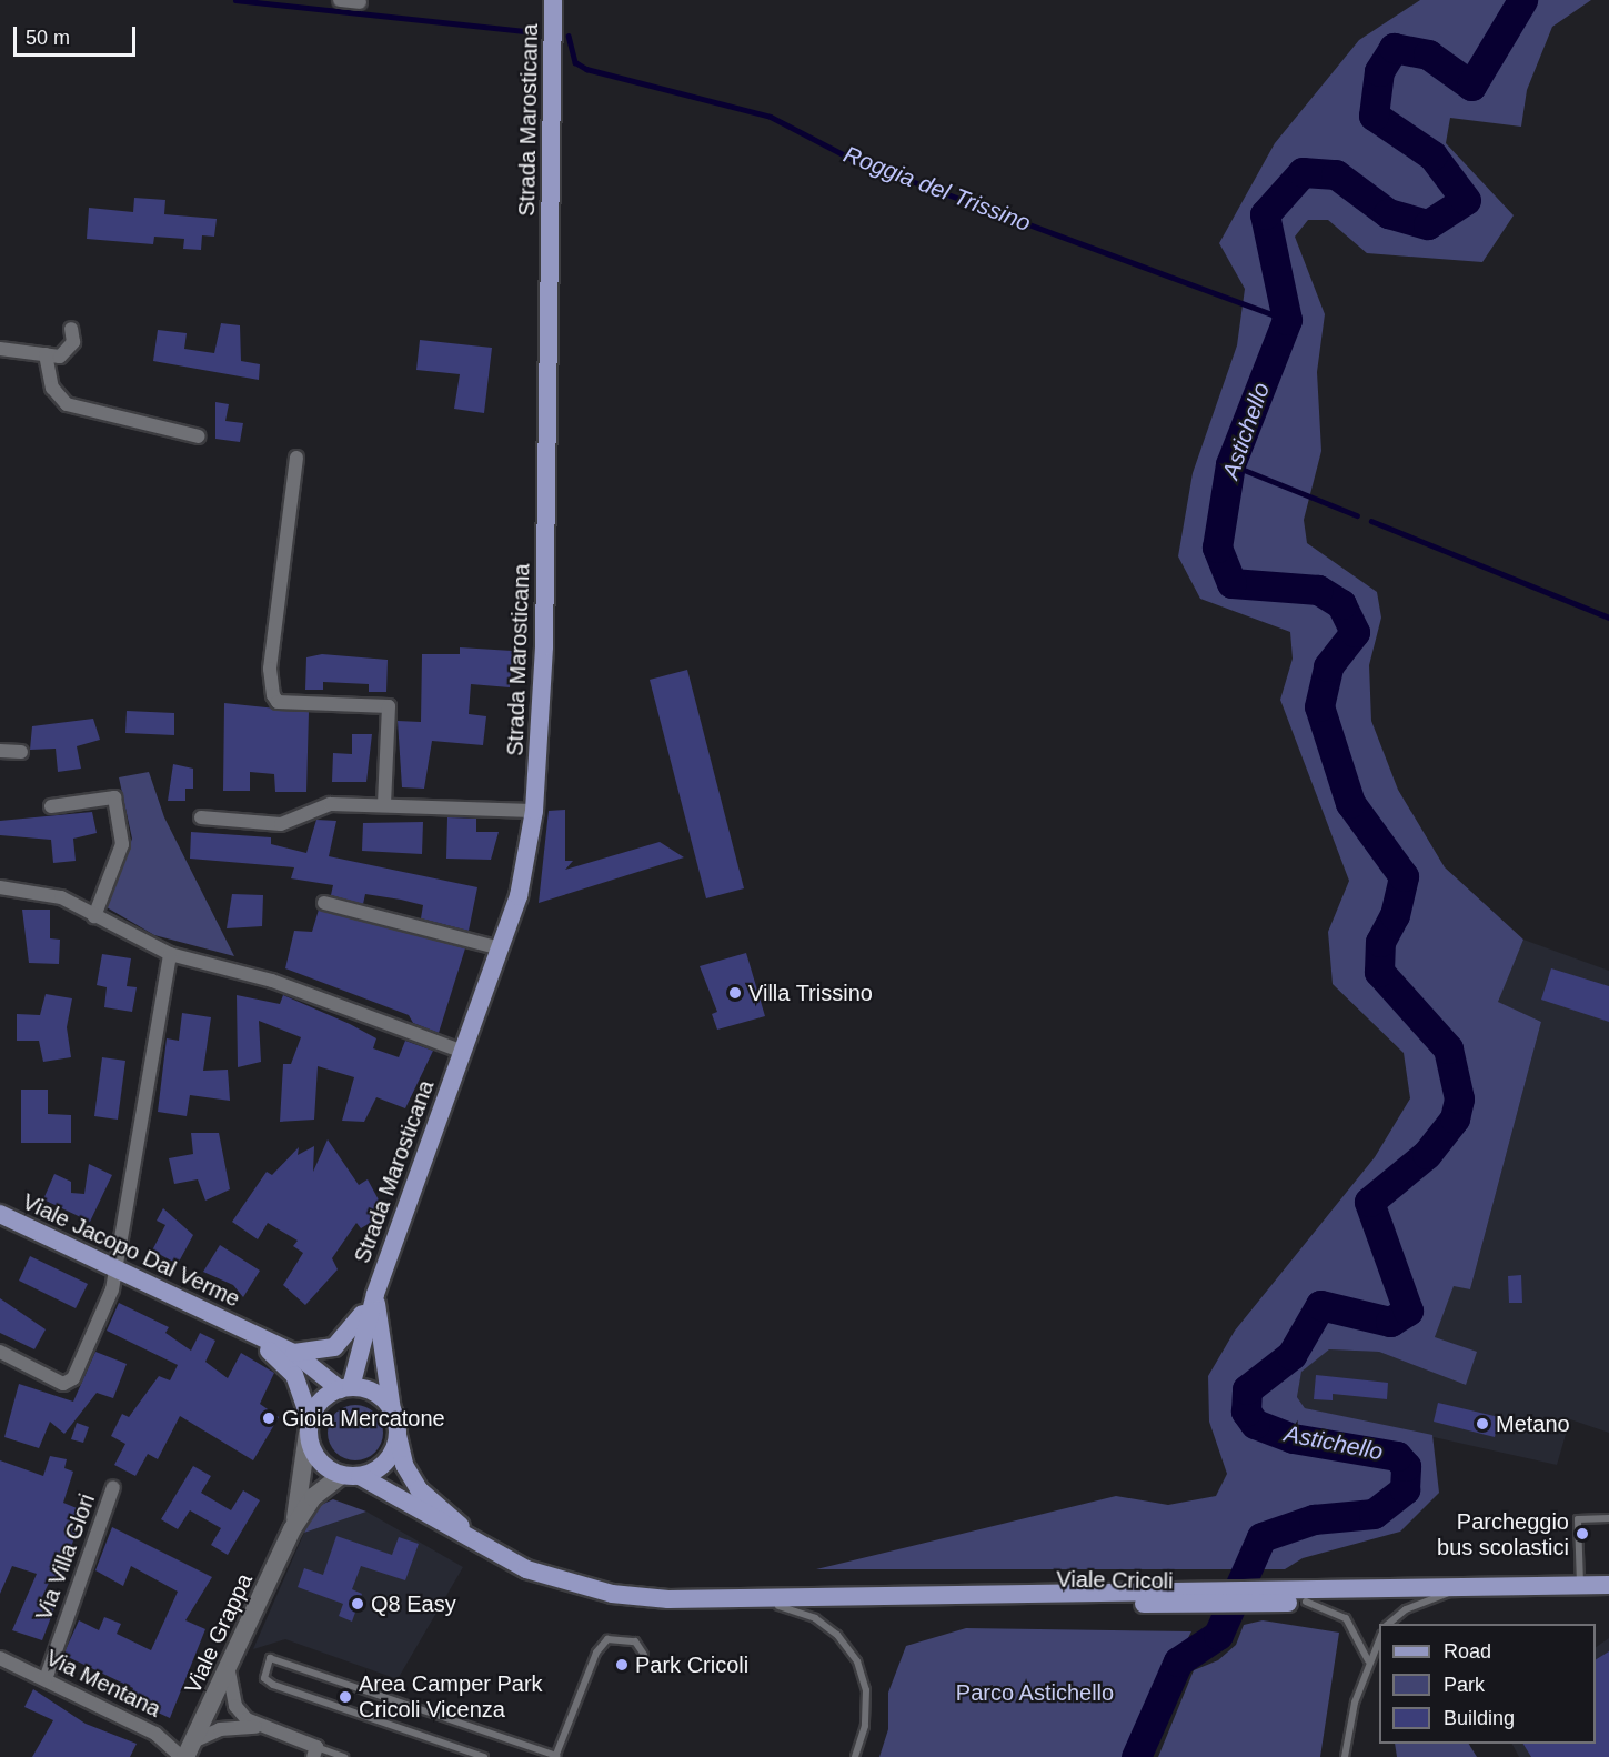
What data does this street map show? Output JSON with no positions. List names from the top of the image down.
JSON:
{
  "streets": {
    "main road": [
      "Strada Marosticana",
      "Viale Jacopo Dal Verme",
      "Viale Cricoli",
      "Viale Grappa"
    ],
    "street": ["Via Villa Glori", "Via Mentana"]
  },
  "crossings": [
    ["Strada Marosticana", "Viale Jacopo Dal Verme"],
    ["Strada Marosticana", "Viale Cricoli"],
    ["Strada Marosticana", "Viale Grappa"],
    ["Viale Jacopo Dal Verme", "Viale Cricoli"],
    ["Viale Jacopo Dal Verme", "Viale Grappa"],
    ["Via Villa Glori", "Via Mentana"],
    ["Viale Cricoli", "Viale Grappa"],
    ["Viale Grappa", "Via Mentana"]
  ],
  "water": ["Roggia del Trissino", "Astichello"],
  "parks": ["Parco Astichello"],
  "places": [
    "Villa Trissino",
    "Gioia Mercatone",
    "Metano",
    "Parcheggio bus scolastici",
    "Q8 Easy",
    "Park Cricoli",
    "Area Camper Park Cricoli Vicenza"
  ],
  "legend": ["Road", "Park", "Building"],
  "scale_bar": "50 m"
}
